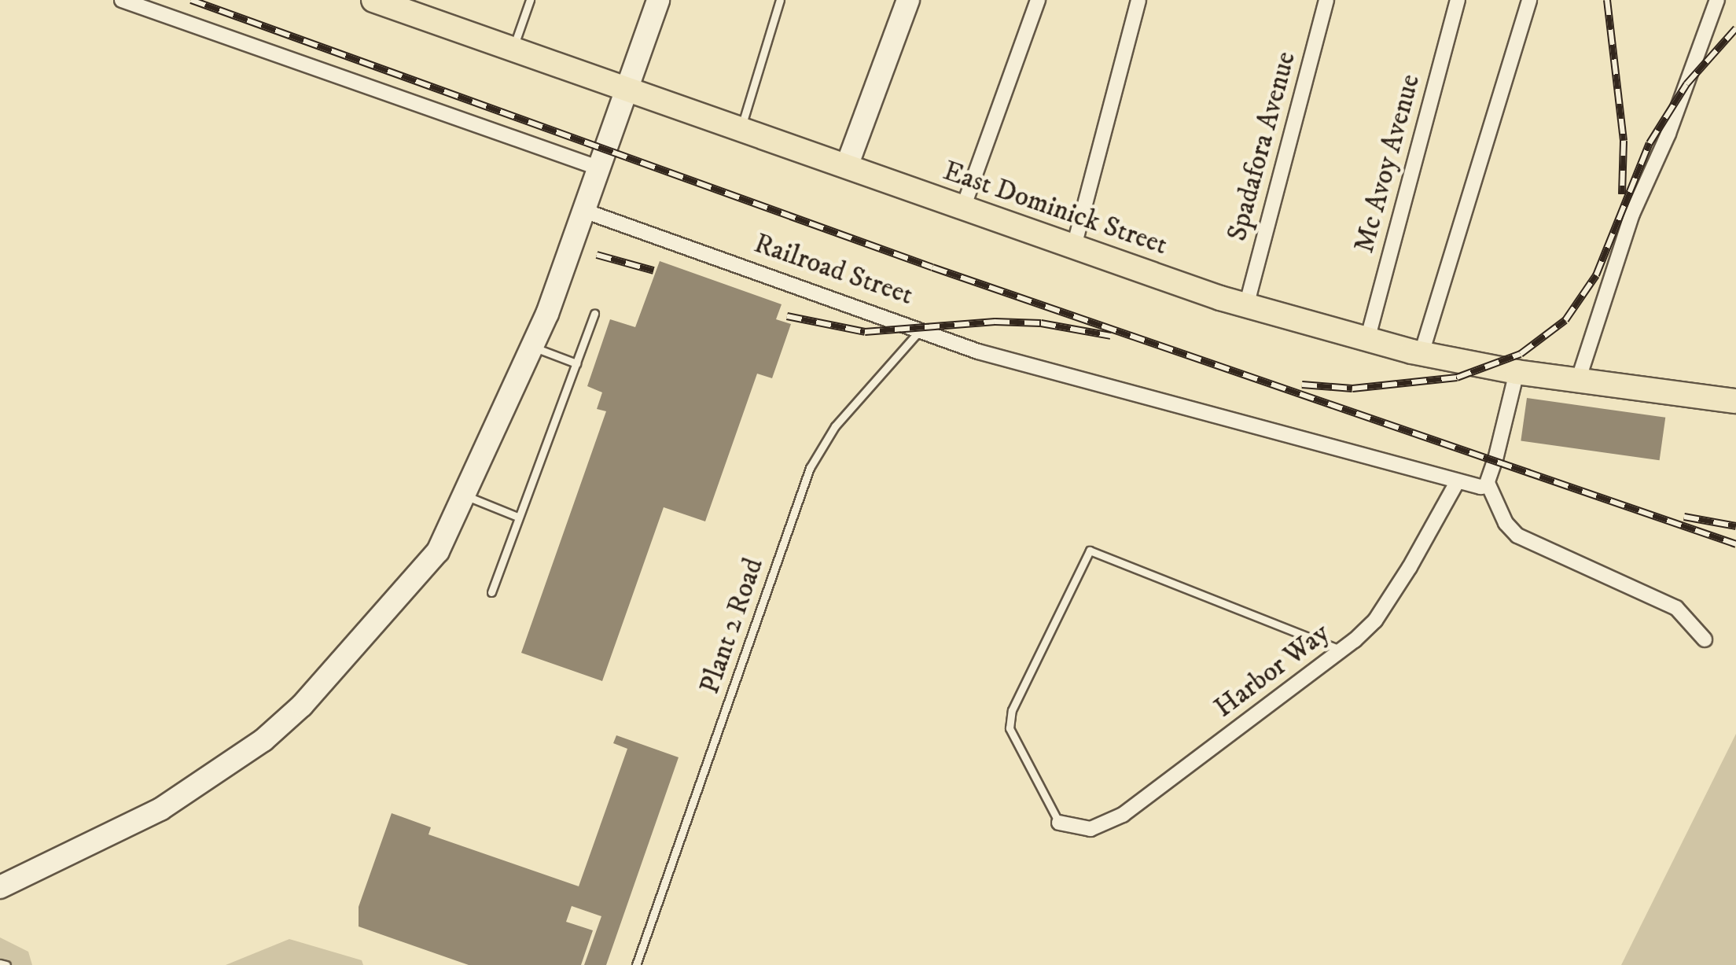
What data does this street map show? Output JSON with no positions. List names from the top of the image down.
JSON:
{
  "streets": {
    "main road": ["East Dominick Street"],
    "street": [
      "Spadafora Avenue",
      "Mc Avoy Avenue",
      "Railroad Street",
      "Harbor Way"
    ],
    "lane": ["Plant 2 Road"]
  },
  "crossings": [
    ["Spadafora Avenue", "East Dominick Street"],
    ["Mc Avoy Avenue", "East Dominick Street"],
    ["Railroad Street", "Plant 2 Road"],
    ["Railroad Street", "Harbor Way"]
  ]
}
